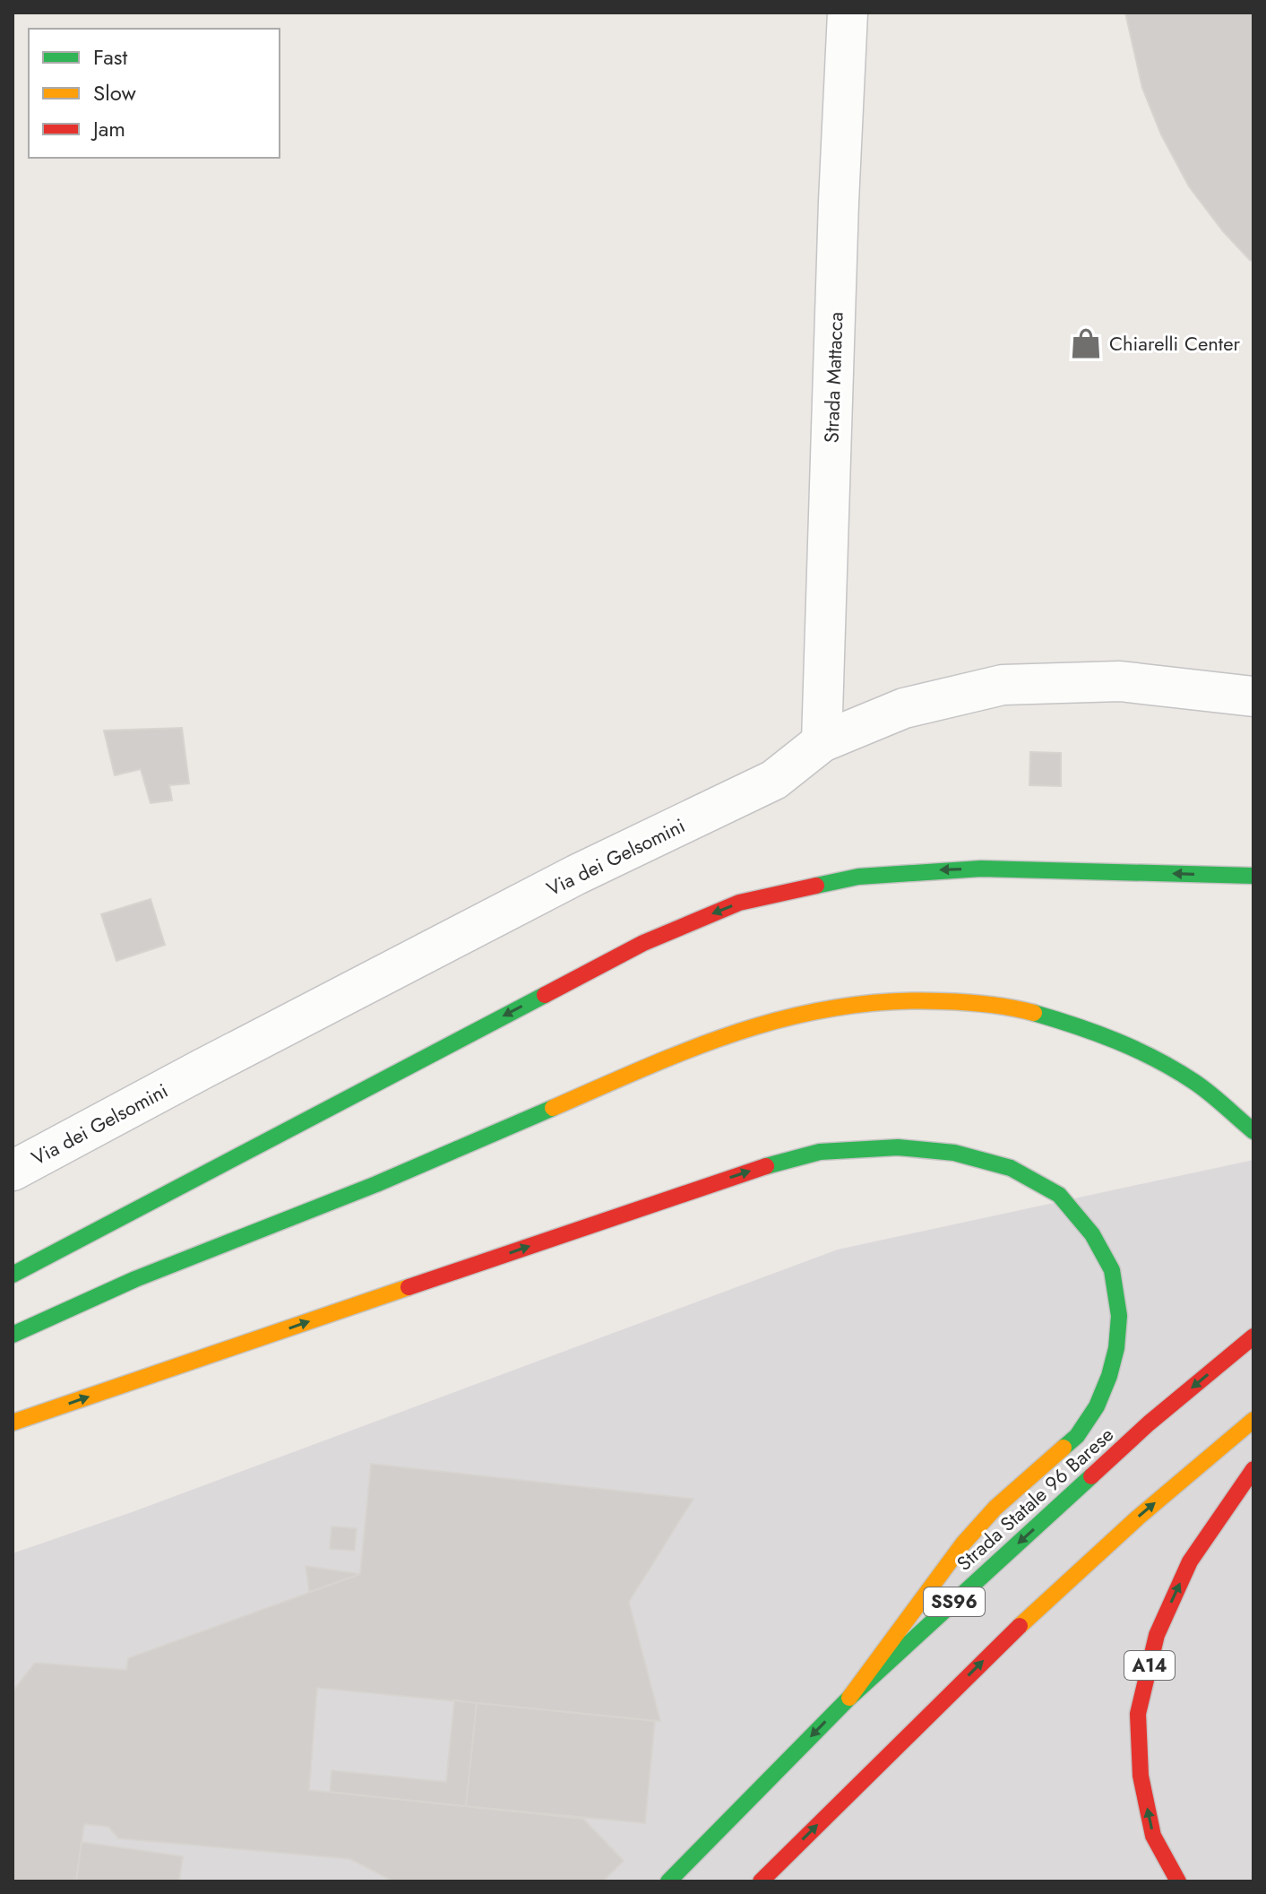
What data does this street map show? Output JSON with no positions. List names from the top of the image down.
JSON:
{
  "streets": {
    "main road": ["Strada Statale 96 Barese", "SS96", "A14"],
    "street": ["Strada Mattacca", "Via dei Gelsomini"]
  },
  "crossings": [
    ["Strada Mattacca", "Via dei Gelsomini"]
  ],
  "places": {
    "shop": ["Chiarelli Center"]
  },
  "legend": ["Fast", "Slow", "Jam"]
}
